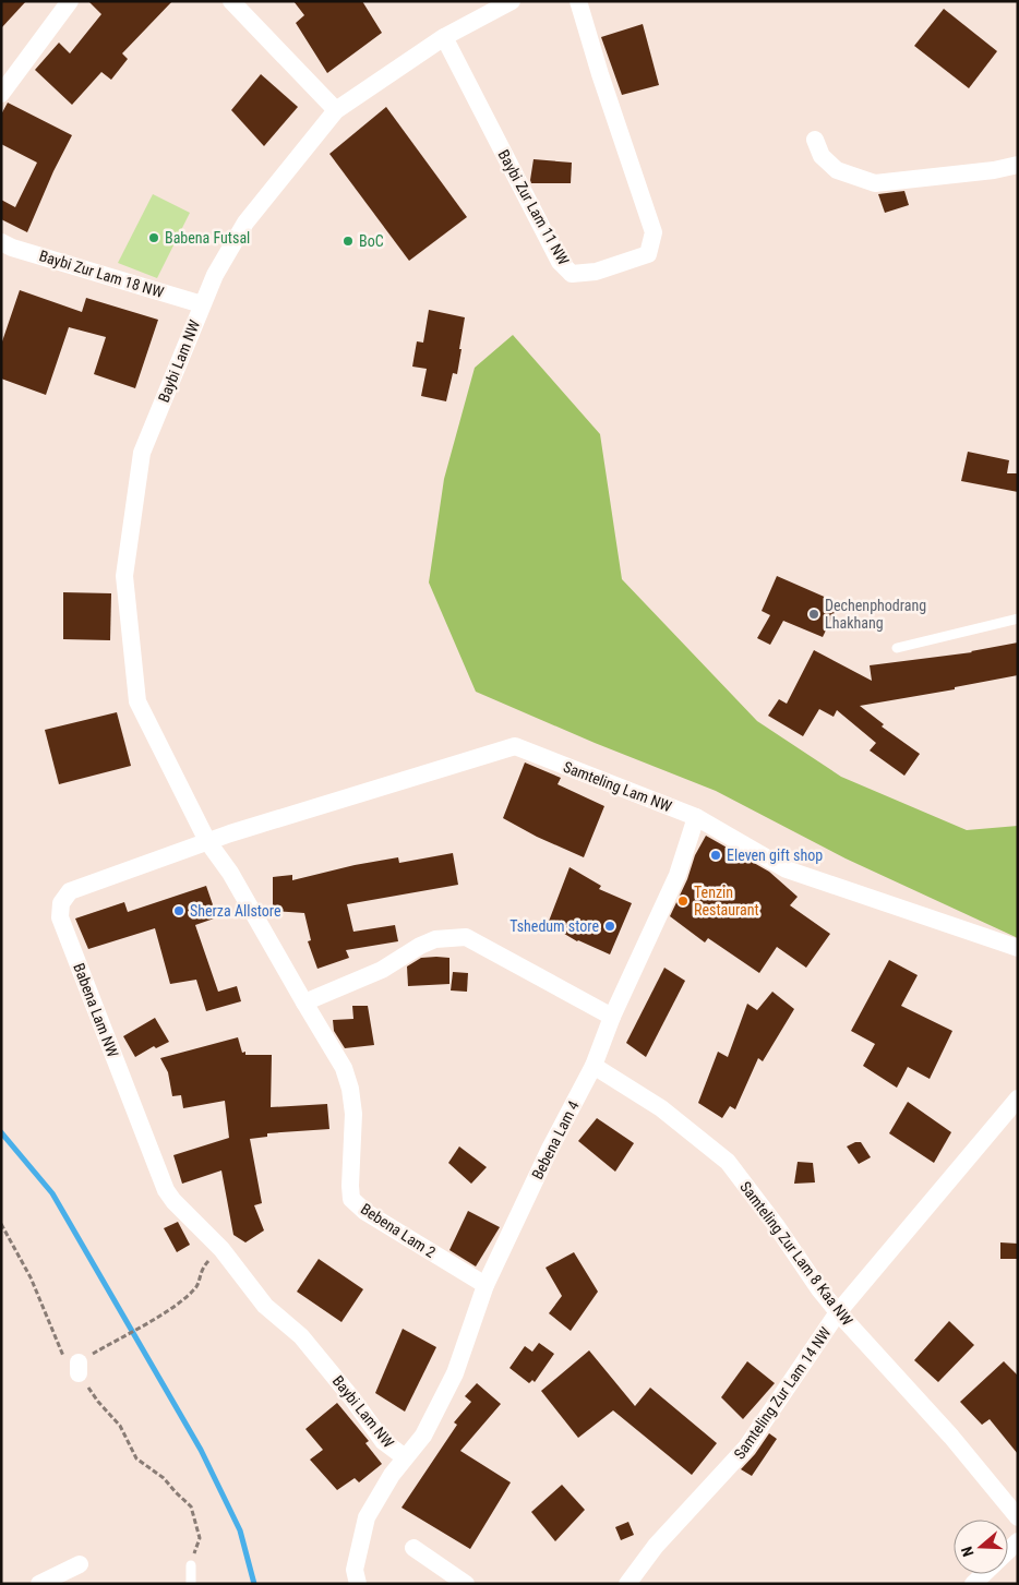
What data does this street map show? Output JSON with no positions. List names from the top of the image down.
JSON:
{
  "streets": {
    "street": [
      "Baybi Zur Lam 11 NW",
      "Baybi Zur Lam 18 NW",
      "Baybi Lam NW",
      "Samteling Lam NW",
      "Babena Lam NW",
      "Bebena Lam 4",
      "Bebena Lam 2",
      "Samteling Zur Lam 8 Kaa NW",
      "Samteling Zur Lam 14 NW"
    ]
  },
  "crossings": [
    ["Baybi Zur Lam 11 NW", "Baybi Lam NW"],
    ["Baybi Zur Lam 18 NW", "Baybi Lam NW"],
    ["Baybi Lam NW", "Samteling Lam NW"],
    ["Baybi Lam NW", "Babena Lam NW"],
    ["Baybi Lam NW", "Bebena Lam 4"],
    ["Baybi Lam NW", "Bebena Lam 2"],
    ["Samteling Lam NW", "Babena Lam NW"],
    ["Samteling Lam NW", "Bebena Lam 4"],
    ["Bebena Lam 4", "Bebena Lam 2"],
    ["Bebena Lam 4", "Samteling Zur Lam 8 Kaa NW"],
    ["Samteling Zur Lam 8 Kaa NW", "Samteling Zur Lam 14 NW"]
  ],
  "places": [
    "Babena Futsal",
    "BoC",
    "Dechenphodrang Lhakhang",
    "Eleven gift shop",
    "Tenzin Restaurant",
    "Sherza Allstore",
    "Tshedum store"
  ],
  "north": "left"
}
